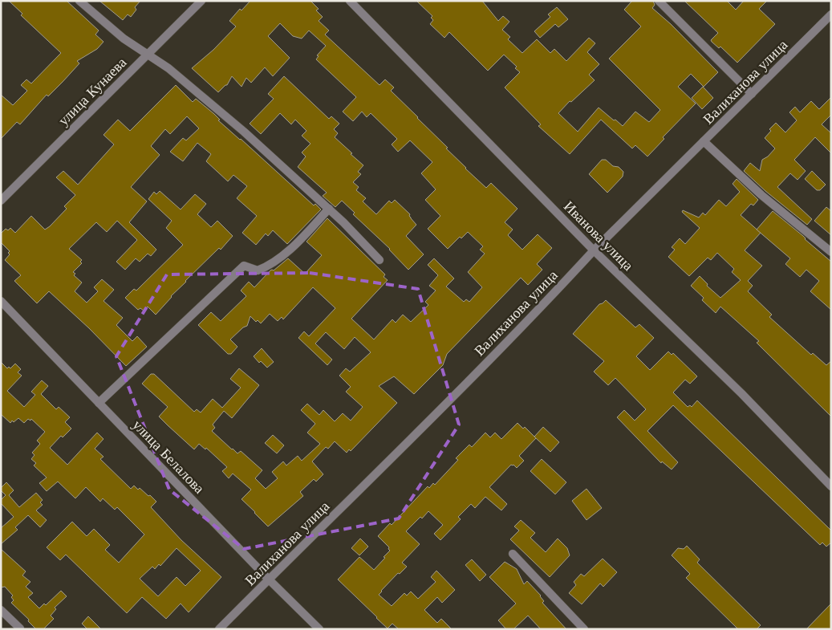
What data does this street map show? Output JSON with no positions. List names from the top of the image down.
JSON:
{
  "streets": {
    "street": [
      "Валиханова улица",
      "улица Кунаева",
      "Иванова улица",
      "улица Белалова"
    ]
  },
  "crossings": [
    ["Валиханова улица", "Иванова улица"],
    ["Валиханова улица", "улица Белалова"]
  ]
}
